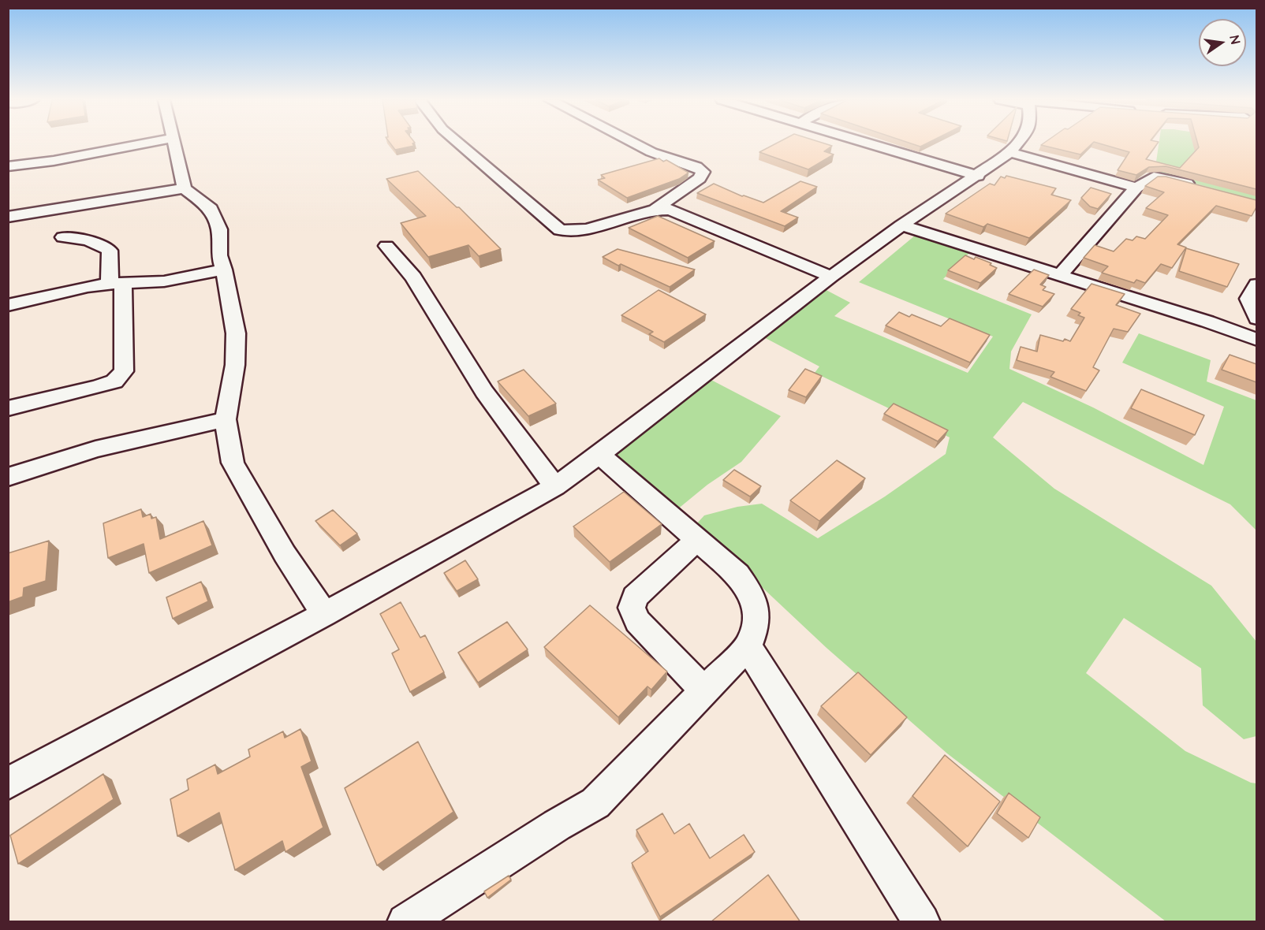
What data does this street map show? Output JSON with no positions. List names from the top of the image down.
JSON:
{
  "north": "right"
}
